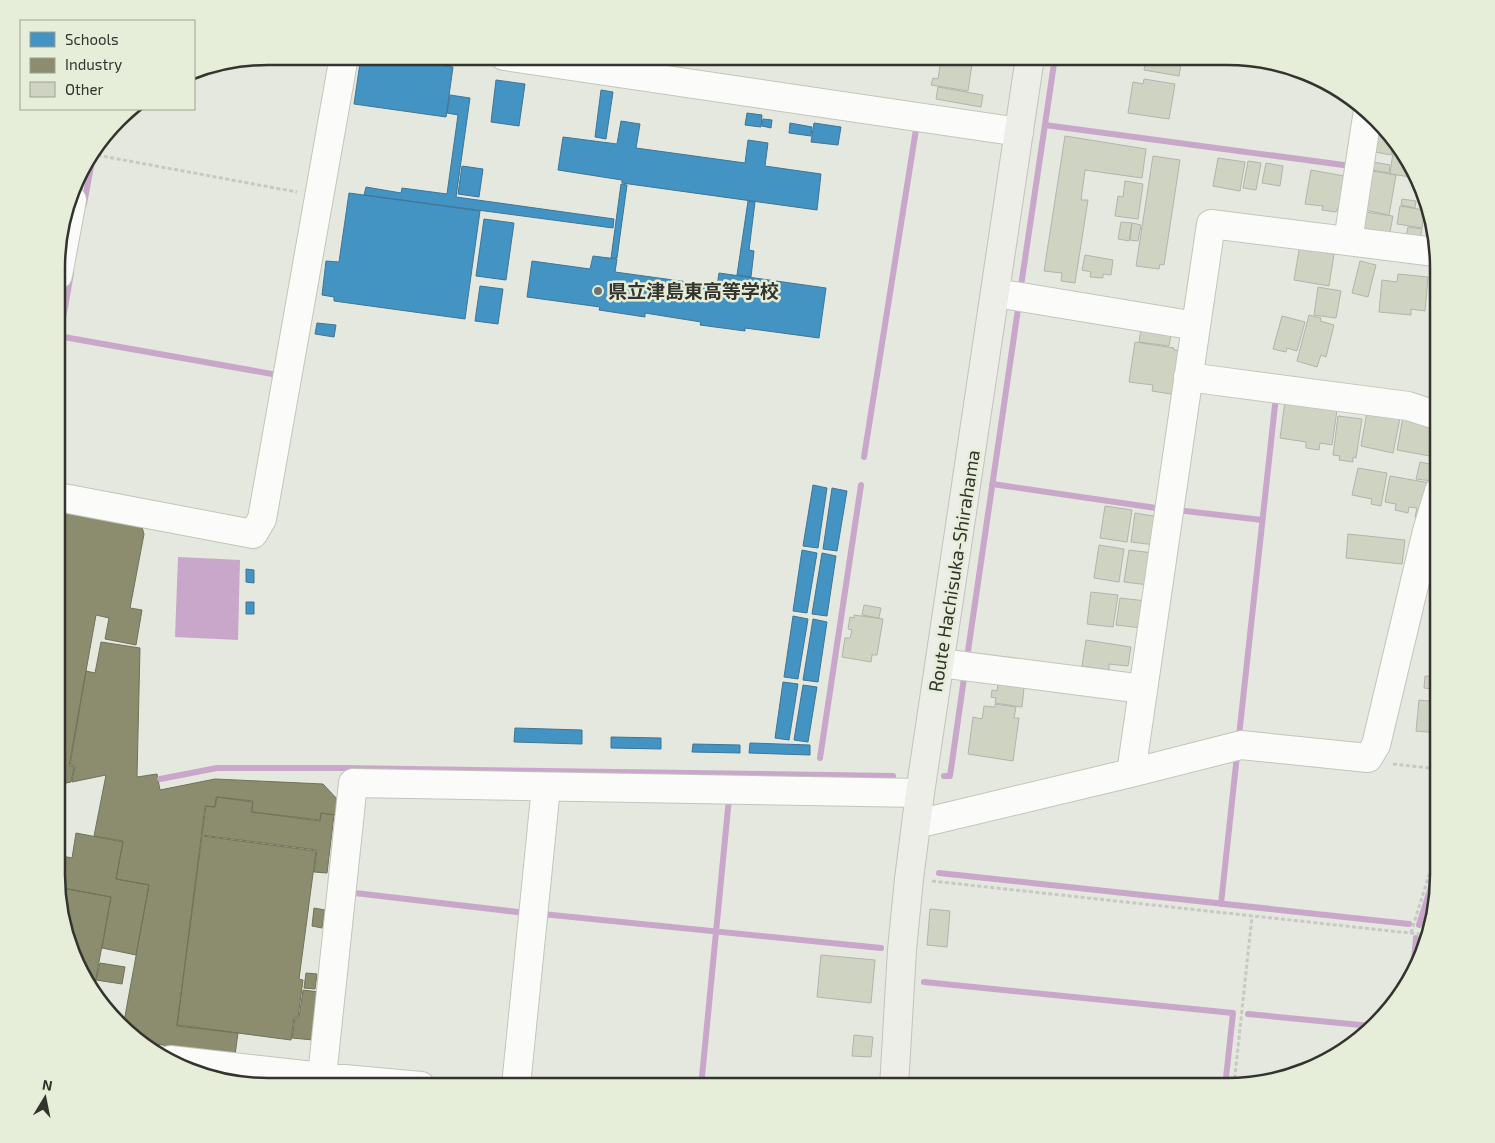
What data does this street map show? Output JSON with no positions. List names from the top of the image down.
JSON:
{
  "streets": {
    "main road": ["Route Hachisuka-Shirahama"]
  },
  "places": ["県立津島東高等学校"],
  "legend": ["Schools", "Industry", "Other"],
  "north": "top"
}
